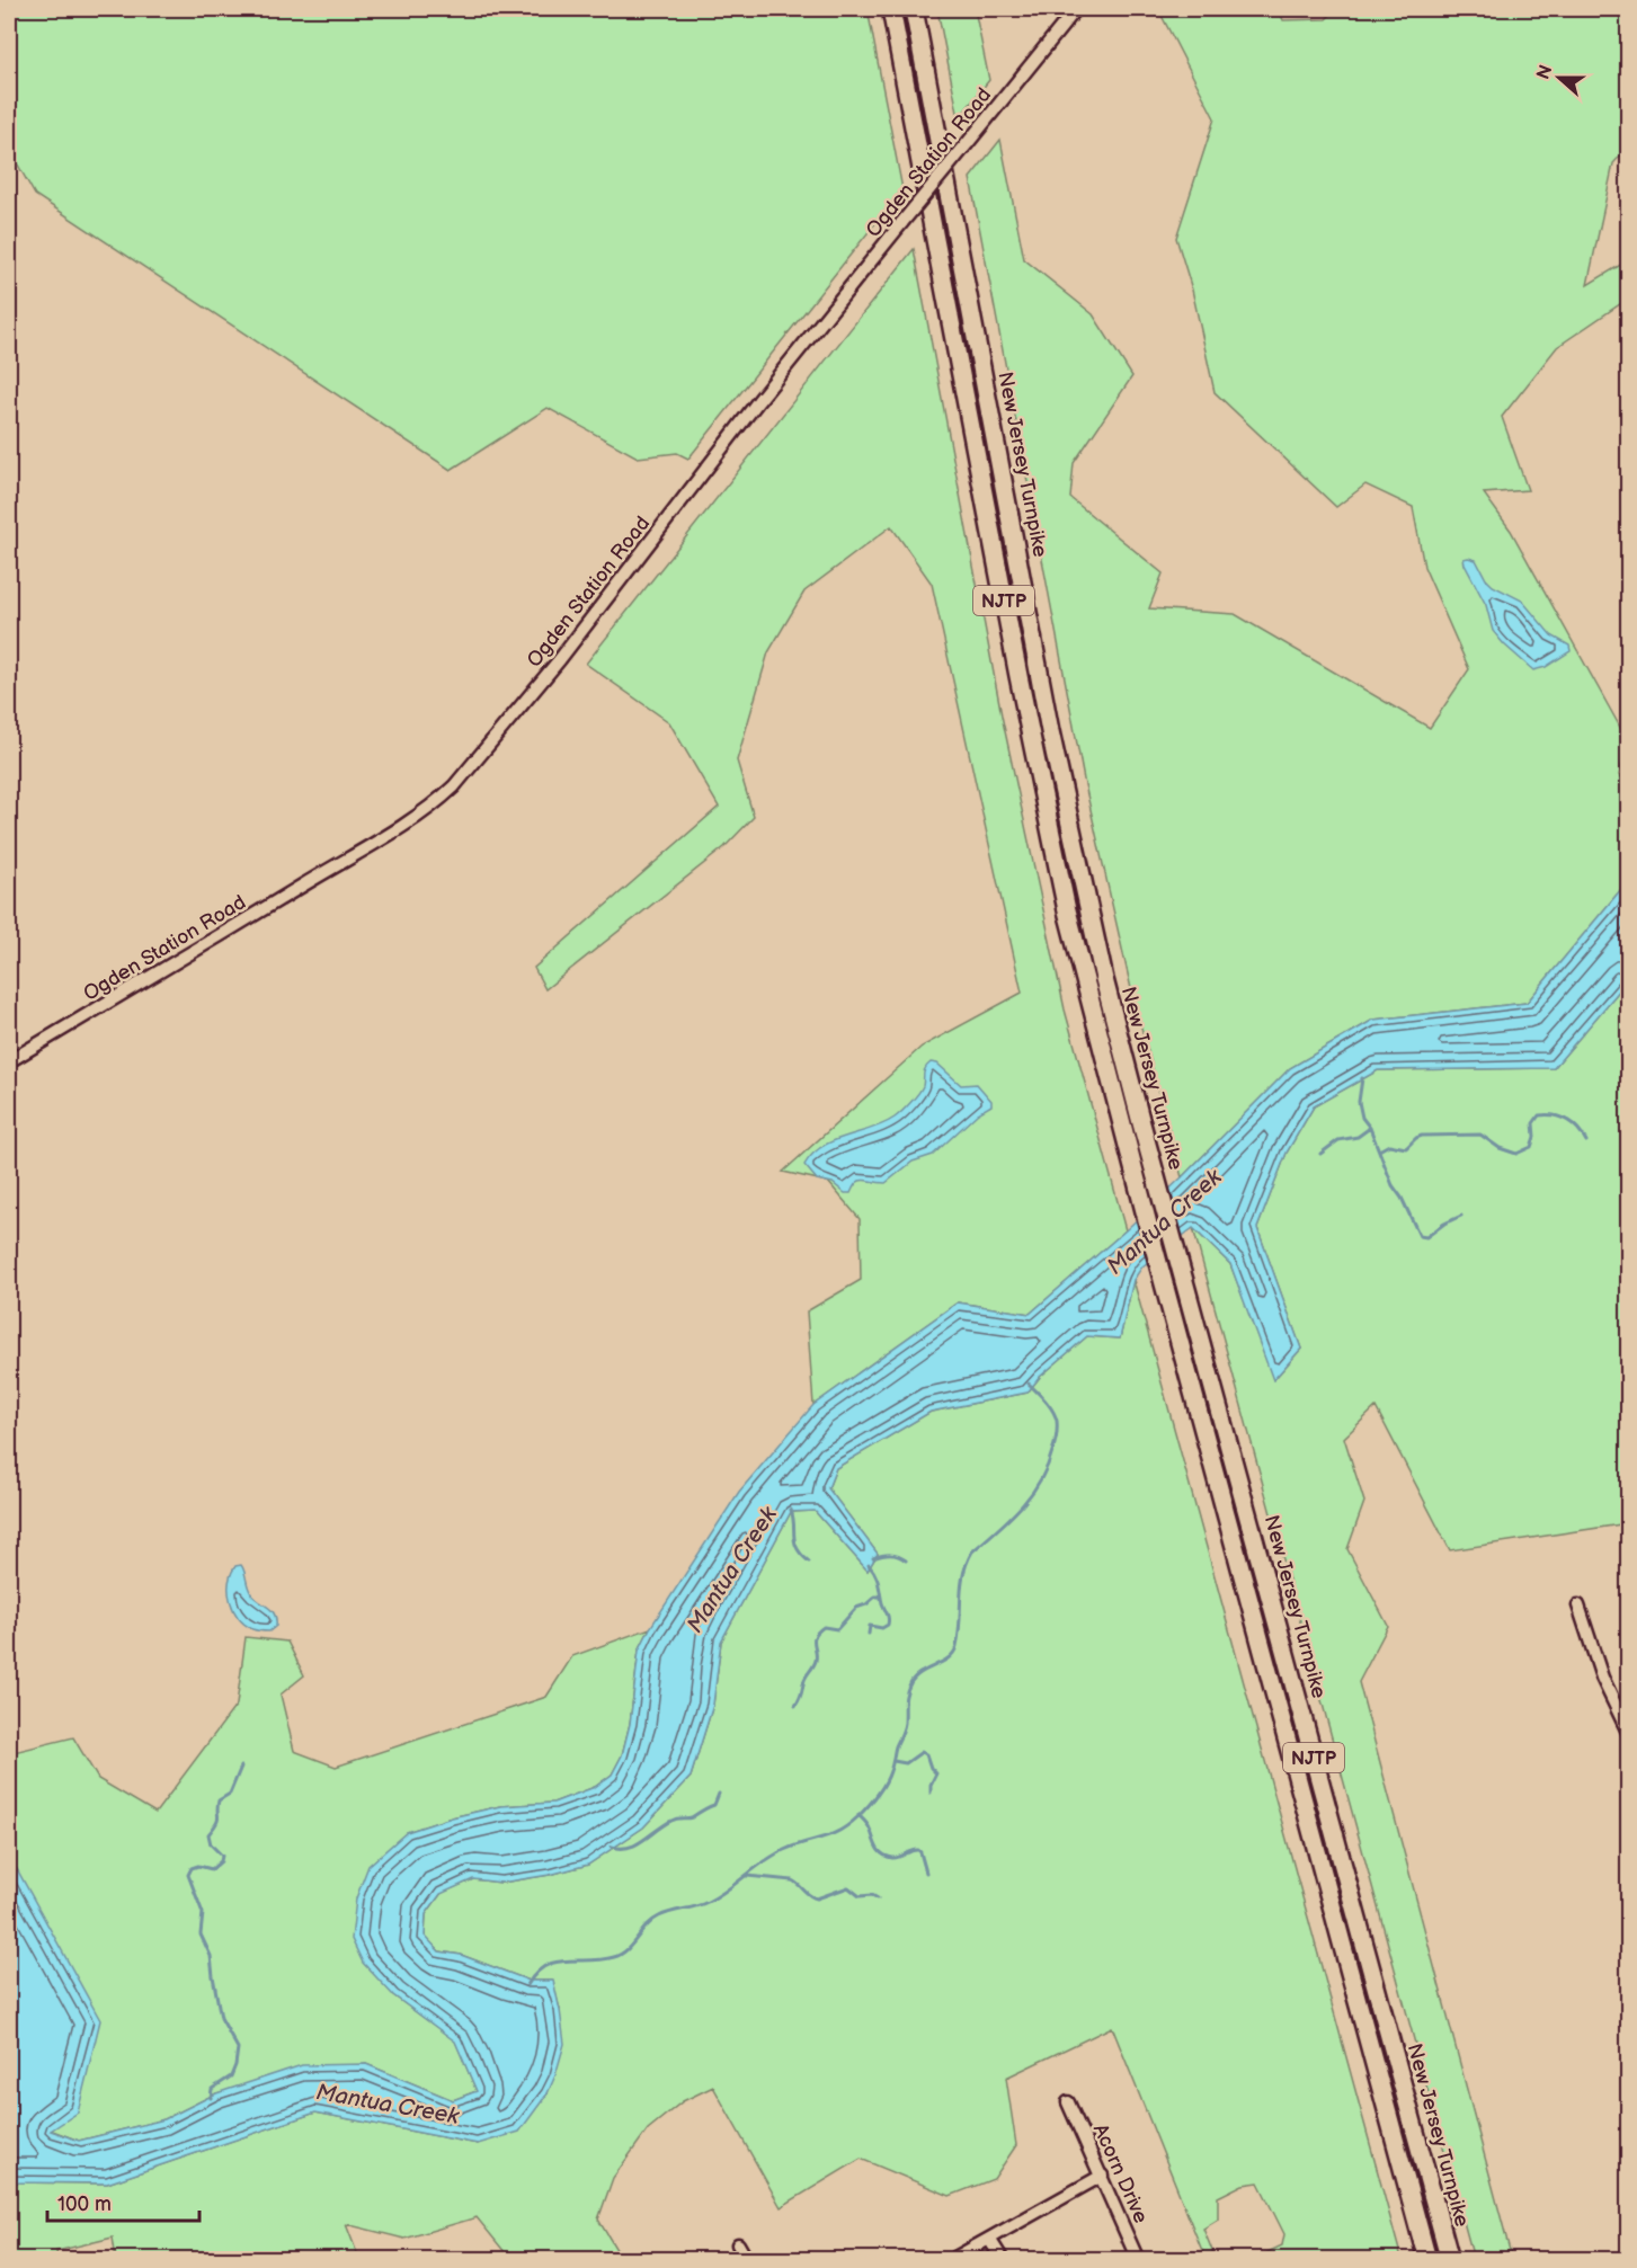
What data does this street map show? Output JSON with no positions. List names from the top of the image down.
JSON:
{
  "streets": {
    "highway": ["New Jersey Turnpike", "NJTP"],
    "street": ["Ogden Station Road", "Acorn Drive"]
  },
  "water": ["Mantua Creek"],
  "scale_bar": "100 m",
  "north": "left"
}
